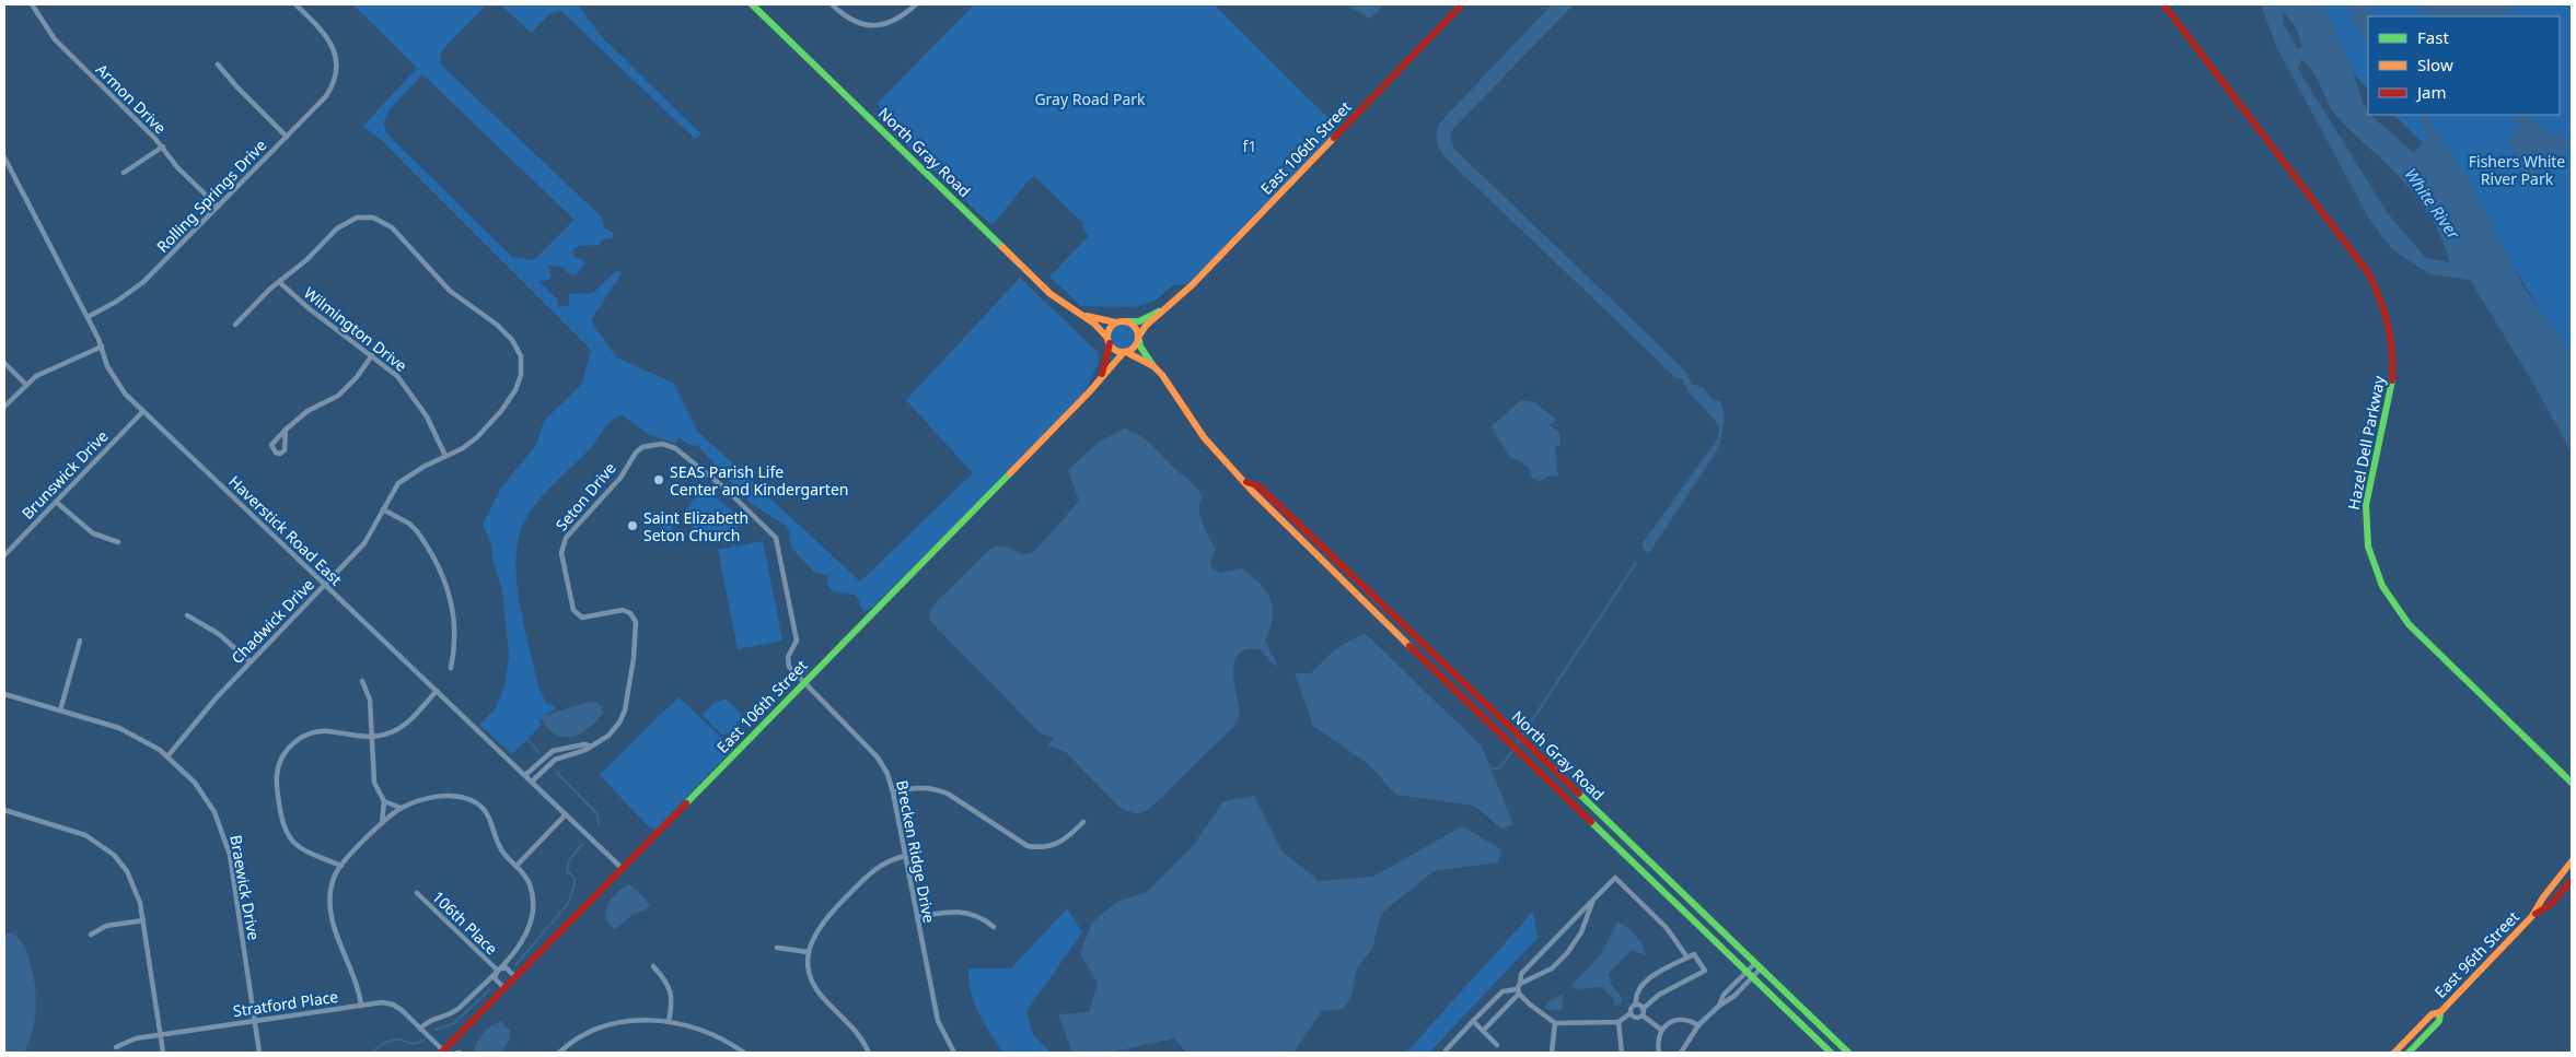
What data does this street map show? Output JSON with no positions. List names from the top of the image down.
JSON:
{
  "streets": {
    "street": [
      "Armon Drive",
      "East 106th Street",
      "North Gray Road",
      "Rolling Springs Drive",
      "Wilmington Drive",
      "Hazel Dell Parkway",
      "Brunswick Drive",
      "Seton Drive",
      "Haverstick Road East",
      "Chadwick Drive",
      "Brecken Ridge Drive",
      "Braewick Drive",
      "106th Place",
      "East 96th Street",
      "Stratford Place"
    ]
  },
  "crossings": [
    ["Armon Drive", "Rolling Springs Drive"],
    ["East 106th Street", "North Gray Road"],
    ["East 106th Street", "Seton Drive"],
    ["East 106th Street", "Haverstick Road East"],
    ["East 106th Street", "Brecken Ridge Drive"],
    ["East 106th Street", "106th Place"],
    ["East 106th Street", "Stratford Place"],
    ["Rolling Springs Drive", "Haverstick Road East"],
    ["Wilmington Drive", "Chadwick Drive"],
    ["Brunswick Drive", "Haverstick Road East"],
    ["Seton Drive", "Haverstick Road East"],
    ["Seton Drive", "Brecken Ridge Drive"],
    ["Haverstick Road East", "Chadwick Drive"],
    ["Chadwick Drive", "Braewick Drive"],
    ["Braewick Drive", "Stratford Place"]
  ],
  "water": ["White River"],
  "parks": ["Gray Road Park", "f1", "Fishers White River Park"],
  "places": ["SEAS Parish Life Center and Kindergarten", "Saint Elizabeth Seton Church"],
  "legend": ["Fast", "Slow", "Jam"]
}
